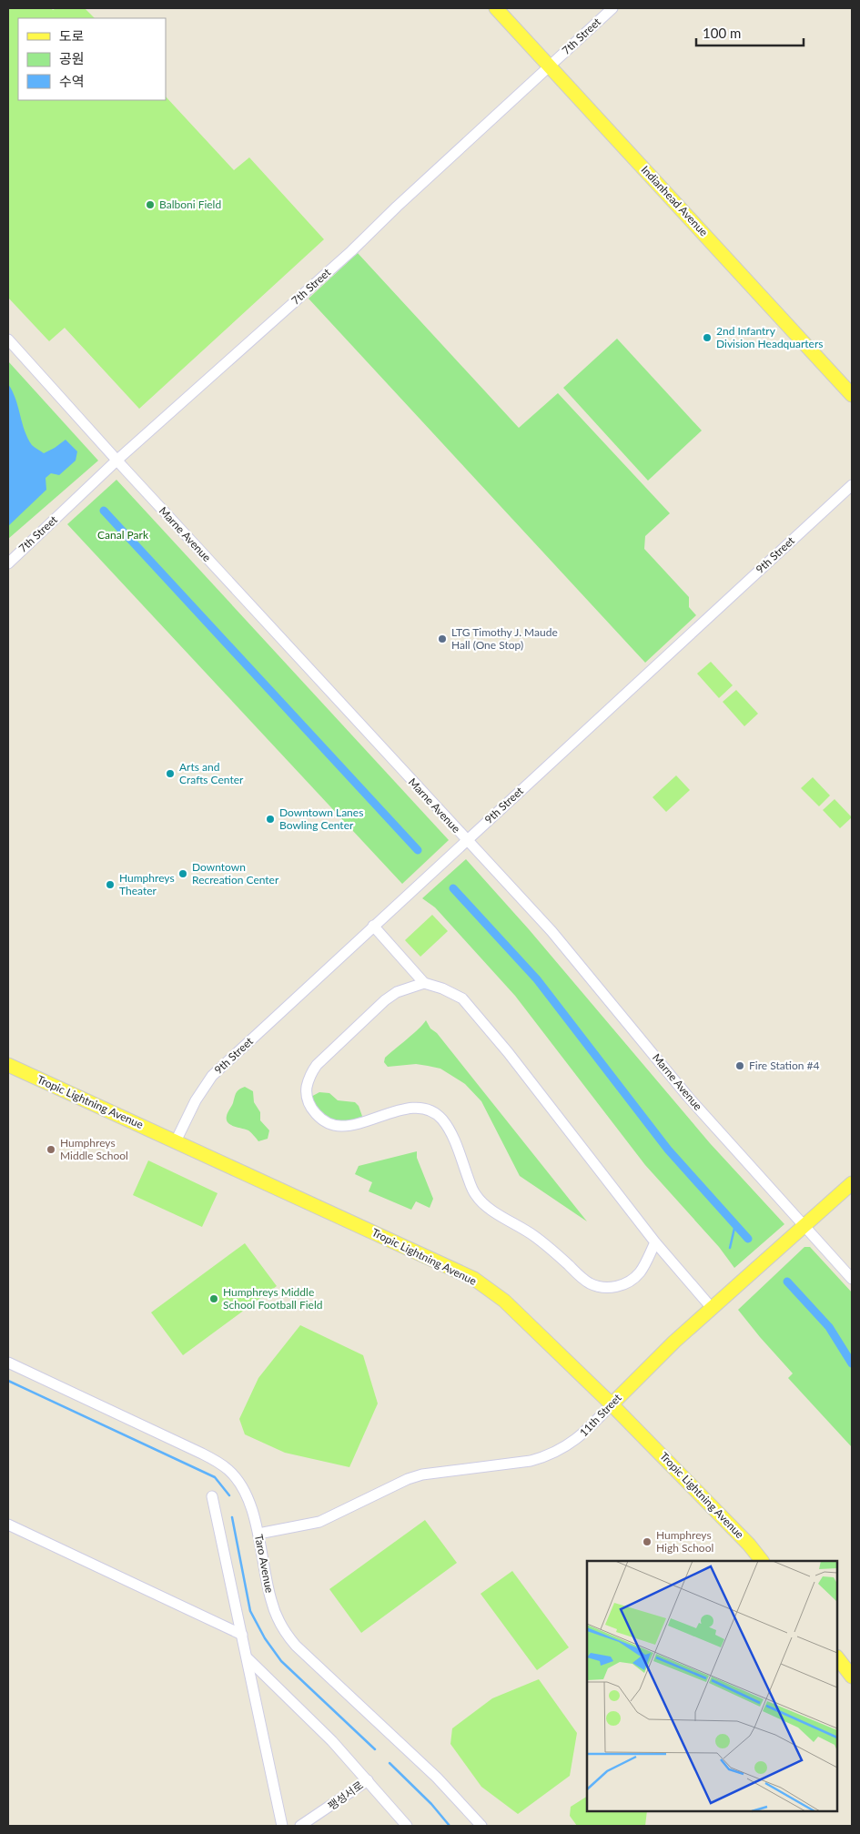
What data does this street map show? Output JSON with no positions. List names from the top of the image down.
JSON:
{
  "streets": {
    "main road": ["Indianhead Avenue", "Tropic Lightning Avenue", "11th Street"],
    "street": [
      "7th Street",
      "Marne Avenue",
      "9th Street",
      "Taro Avenue",
      "팽성서로"
    ]
  },
  "crossings": [
    ["7th Street", "Indianhead Avenue"],
    ["7th Street", "Marne Avenue"],
    ["Marne Avenue", "9th Street"],
    ["Marne Avenue", "11th Street"],
    ["9th Street", "Tropic Lightning Avenue"],
    ["Tropic Lightning Avenue", "11th Street"],
    ["11th Street", "Taro Avenue"]
  ],
  "parks": ["Canal Park"],
  "places": [
    "Balboni Field",
    "2nd Infantry Division Headquarters",
    "LTG Timothy J. Maude Hall (One Stop)",
    "Arts and Crafts Center",
    "Downtown Lanes Bowling Center",
    "Downtown Recreation Center",
    "Humphreys Theater",
    "Fire Station #4",
    "Humphreys Middle School",
    "Humphreys Middle School Football Field",
    "Humphreys High School"
  ],
  "legend": ["도로", "공원", "수역"],
  "scale_bar": "100 m"
}
